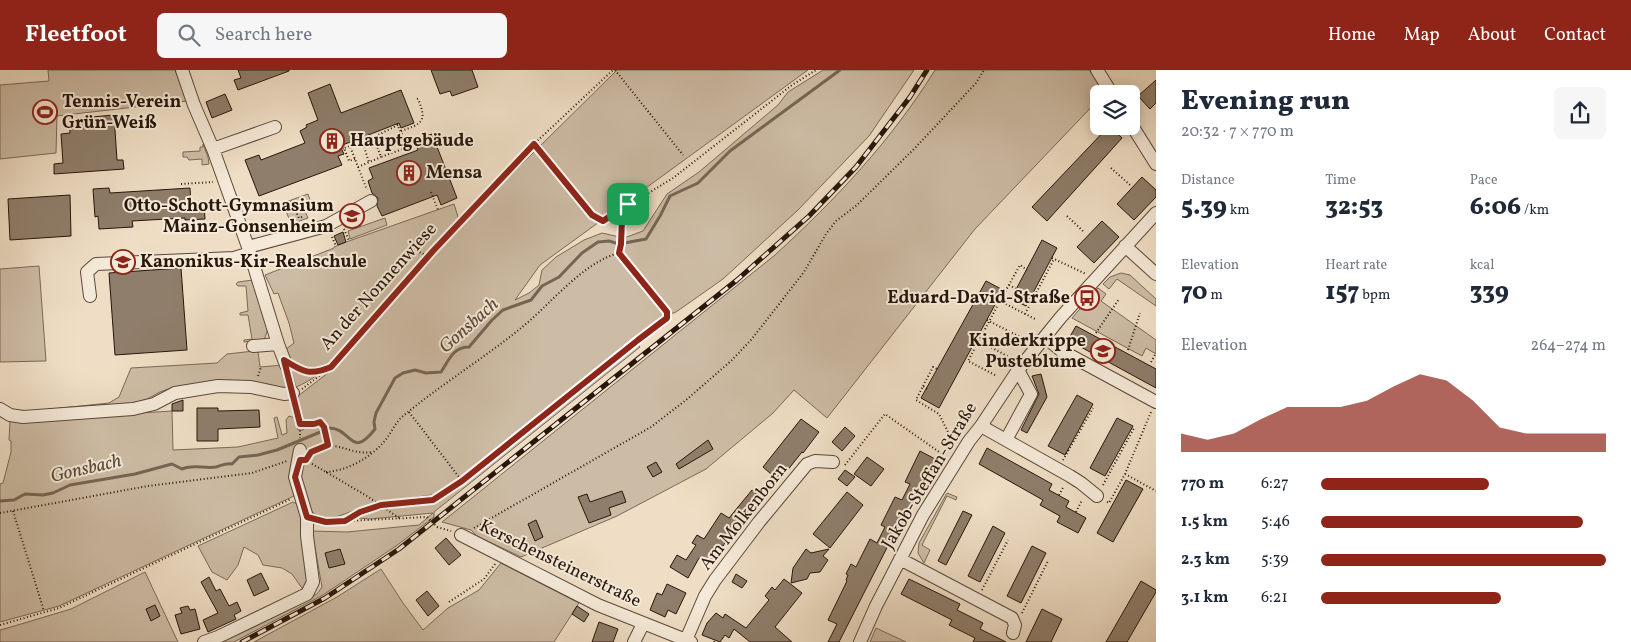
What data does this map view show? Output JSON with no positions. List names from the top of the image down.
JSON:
{
  "streets": {
    "street": ["Jakob-Steffan-Straße", "Am Molkenborn", "Kerschensteinerstraße"],
    "path": ["An der Nonnenwiese"]
  },
  "crossings": [
    ["Am Molkenborn", "Kerschensteinerstraße"]
  ],
  "water": ["Gonsbach"],
  "places": {
    "sports": ["Tennis-Verein Grün-Weiß"],
    "building": ["Hauptgebäude", "Mensa"],
    "school or university": ["Otto-Schott-Gymnasium Mainz-Gonsenheim", "Kanonikus-Kir-Realschule", "Kinderkrippe Pusteblume"],
    "bus stop": ["Eduard-David-Straße"]
  },
  "page": {
    "header": "Fleetfoot",
    "search": "Search here",
    "nav": [
      "Home",
      "Map",
      "About",
      "Contact"
    ],
    "heading": ["Evening run", "20:32 · 7 × 770 m"],
    "stats": [
      ["Distance", "5.39 km"],
      ["Time", "32:53"],
      ["Pace", "6:06 /km"],
      ["Elevation", "70 m"],
      ["Heart rate", "157 bpm"],
      ["kcal", "339"]
    ],
    "chart": ["Elevation", "264–274 m"],
    "list": [
      {
        "name": "770 m",
        "note": "6:27"
      },
      {
        "name": "1.5 km",
        "note": "5:46"
      },
      {
        "name": "2.3 km",
        "note": "5:39"
      },
      {
        "name": "3.1 km",
        "note": "6:21"
      }
    ]
  }
}
